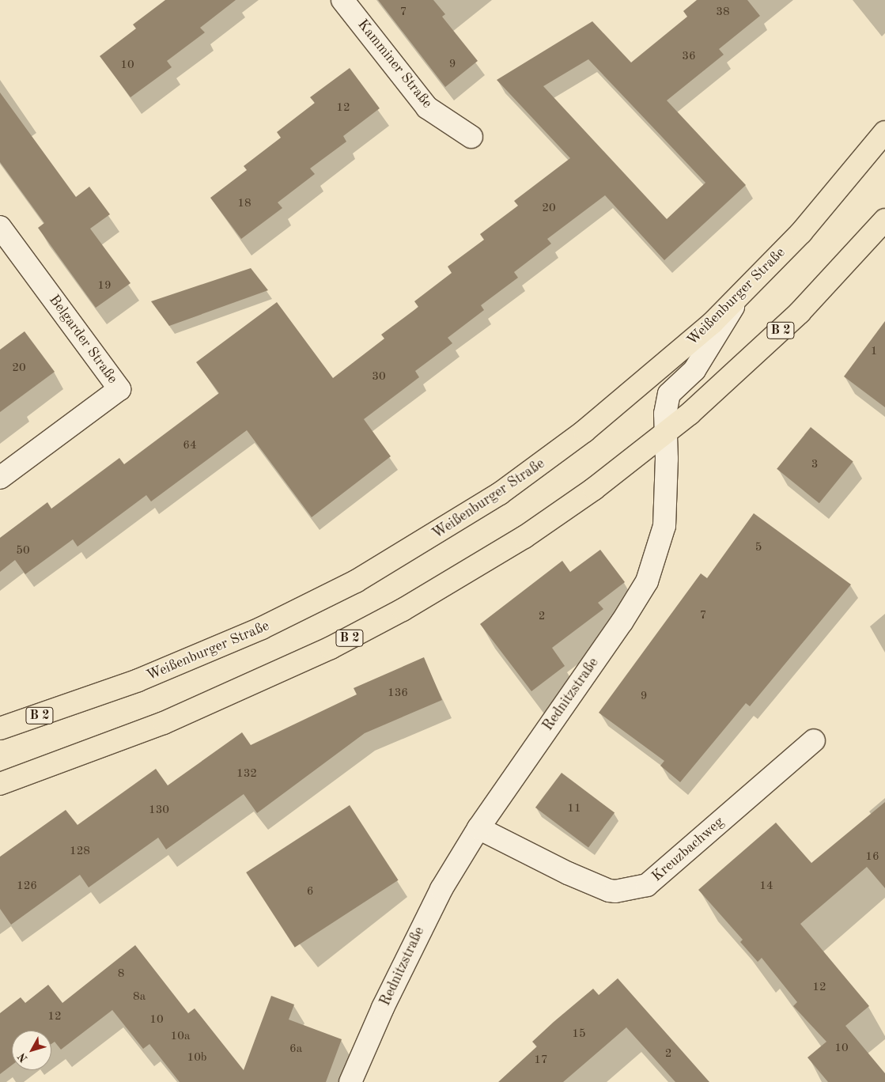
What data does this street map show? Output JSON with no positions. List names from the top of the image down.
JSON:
{
  "streets": {
    "main road": ["Weißenburger Straße", "B 2"],
    "street": [
      "Kamminer Straße",
      "Belgarder Straße",
      "Rednitzstraße",
      "Kreuzbachweg"
    ]
  },
  "crossings": [
    ["Weißenburger Straße", "Rednitzstraße"],
    ["B 2", "Rednitzstraße"],
    ["Rednitzstraße", "Kreuzbachweg"]
  ],
  "house_numbers": [
    "7",
    "38",
    "36",
    "9",
    "10",
    "12",
    "18",
    "20",
    "19",
    "1",
    "20",
    "30",
    "64",
    "3",
    "5",
    "50",
    "7",
    "2",
    "136",
    "9",
    "132",
    "11",
    "130",
    "128",
    "16",
    "126",
    "14",
    "6",
    "8",
    "12",
    "8a",
    "12",
    "10",
    "15",
    "10a",
    "10",
    "6a",
    "2",
    "10b",
    "17"
  ],
  "north": "bottom left"
}
